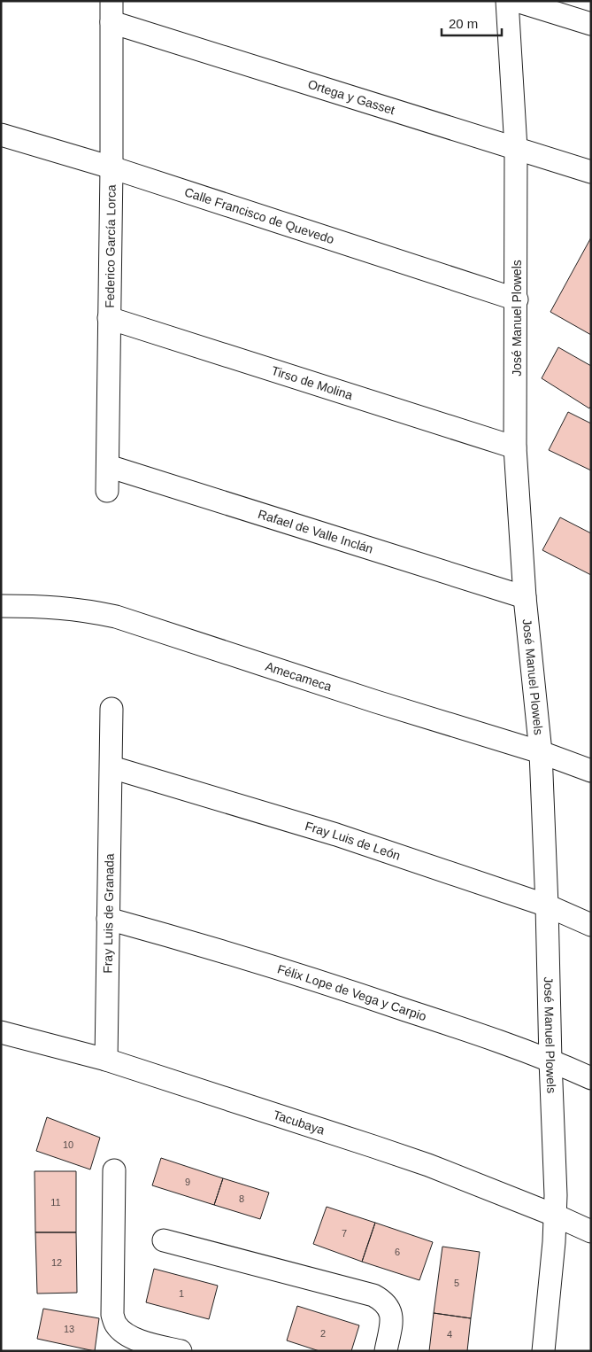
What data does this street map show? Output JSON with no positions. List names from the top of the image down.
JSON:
{
  "streets": {
    "street": [
      "Ortega y Gasset",
      "Calle Francisco de Quevedo",
      "Federico García Lorca",
      "José Manuel Plowels",
      "Tirso de Molina",
      "Rafael de Valle Inclán",
      "Amecameca",
      "Fray Luis de León",
      "Fray Luis de Granada",
      "Félix Lope de Vega y Carpio",
      "Tacubaya"
    ]
  },
  "crossings": [
    ["Ortega y Gasset", "Federico García Lorca"],
    ["Ortega y Gasset", "José Manuel Plowels"],
    ["Calle Francisco de Quevedo", "Federico García Lorca"],
    ["Calle Francisco de Quevedo", "José Manuel Plowels"],
    ["Federico García Lorca", "Tirso de Molina"],
    ["Federico García Lorca", "Rafael de Valle Inclán"],
    ["José Manuel Plowels", "Tirso de Molina"],
    ["José Manuel Plowels", "Rafael de Valle Inclán"],
    ["José Manuel Plowels", "Amecameca"],
    ["José Manuel Plowels", "Fray Luis de León"],
    ["José Manuel Plowels", "Félix Lope de Vega y Carpio"],
    ["José Manuel Plowels", "Tacubaya"],
    ["Fray Luis de León", "Fray Luis de Granada"],
    ["Fray Luis de Granada", "Félix Lope de Vega y Carpio"],
    ["Fray Luis de Granada", "Tacubaya"]
  ],
  "house_numbers": [
    "10",
    "9",
    "8",
    "11",
    "7",
    "6",
    "12",
    "5",
    "1",
    "13",
    "2",
    "4"
  ],
  "scale_bar": "20 m"
}
